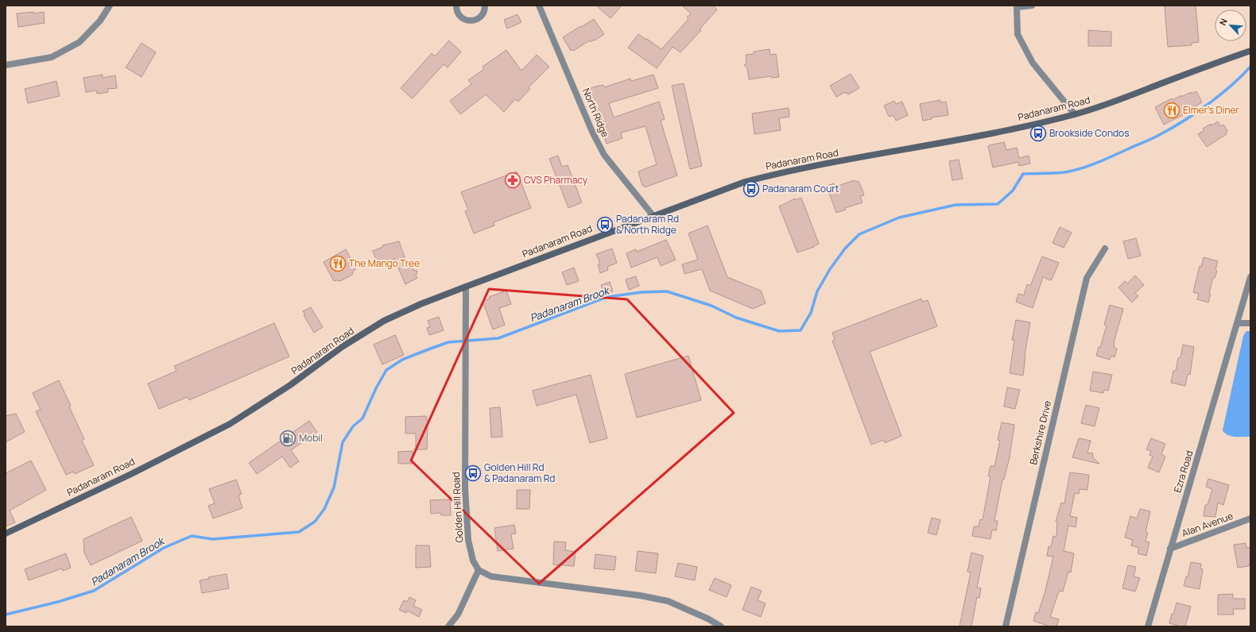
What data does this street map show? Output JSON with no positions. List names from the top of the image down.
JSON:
{
  "streets": {
    "main road": ["Padanaram Road"],
    "street": [
      "North Ridge",
      "Berkshire Drive",
      "Ezra Road",
      "Golden Hill Road",
      "Alan Avenue"
    ]
  },
  "crossings": [
    ["Padanaram Road", "North Ridge"],
    ["Padanaram Road", "Golden Hill Road"],
    ["Ezra Road", "Alan Avenue"]
  ],
  "water": ["Padanaram Brook"],
  "places": {
    "restaurant": ["Elmer's Diner", "The Mango Tree"],
    "bus stop": [
      "Brookside Condos",
      "Padanaram Court",
      "Padanaram Rd & North Ridge",
      "Golden Hill Rd & Padanaram Rd"
    ],
    "pharmacy": ["CVS Pharmacy"],
    "fuel station": ["Mobil"]
  },
  "north": "top left"
}
